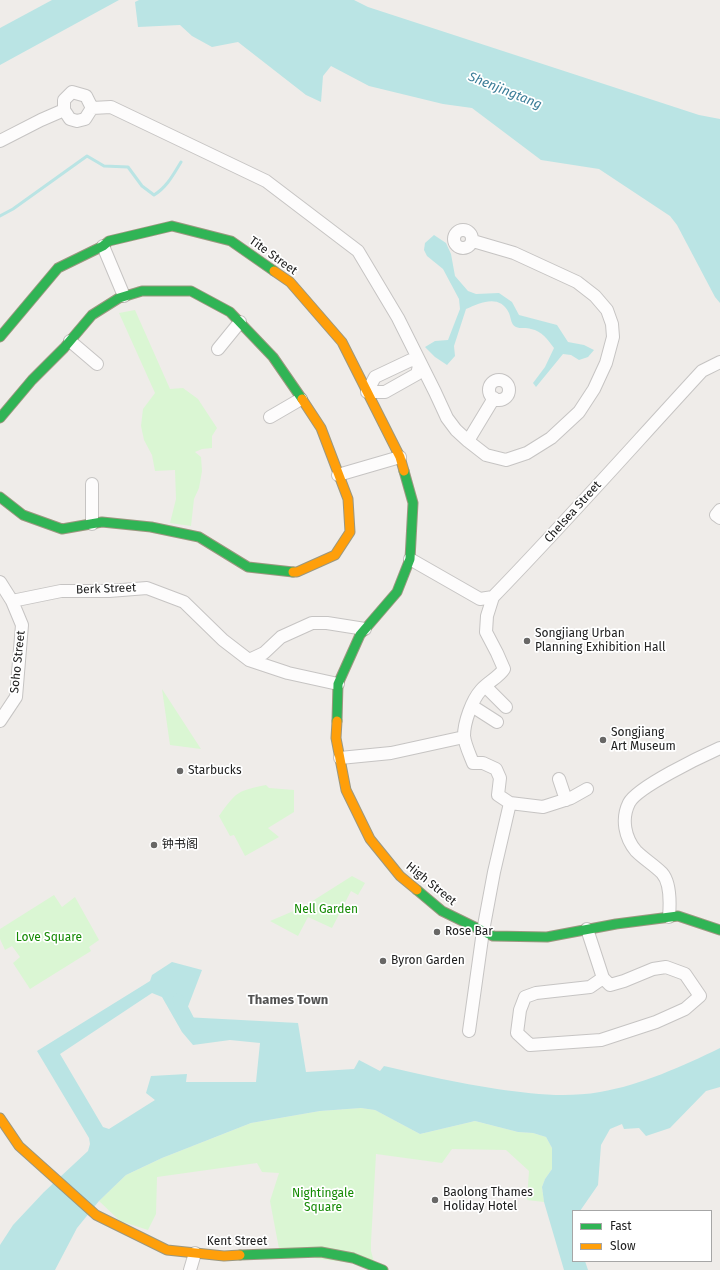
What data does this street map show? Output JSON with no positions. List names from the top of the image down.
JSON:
{
  "streets": {
    "street": [
      "Tite Street",
      "Chelsea Street",
      "Berk Street",
      "Soho Street",
      "High Street",
      "Kent Street"
    ]
  },
  "crossings": [
    ["Tite Street", "High Street"],
    ["Berk Street", "Soho Street"],
    ["Berk Street", "High Street"]
  ],
  "districts": ["Thames Town"],
  "water": ["Shenjingtang"],
  "parks": ["Nell Garden", "Love Square", "Nightingale Square"],
  "places": [
    "Songjiang Urban Planning Exhibition Hall",
    "Songjiang Art Museum",
    "Starbucks",
    "钟书阁",
    "Rose Bar",
    "Byron Garden",
    "Baolong Thames Holiday Hotel"
  ],
  "legend": ["Fast", "Slow"]
}
